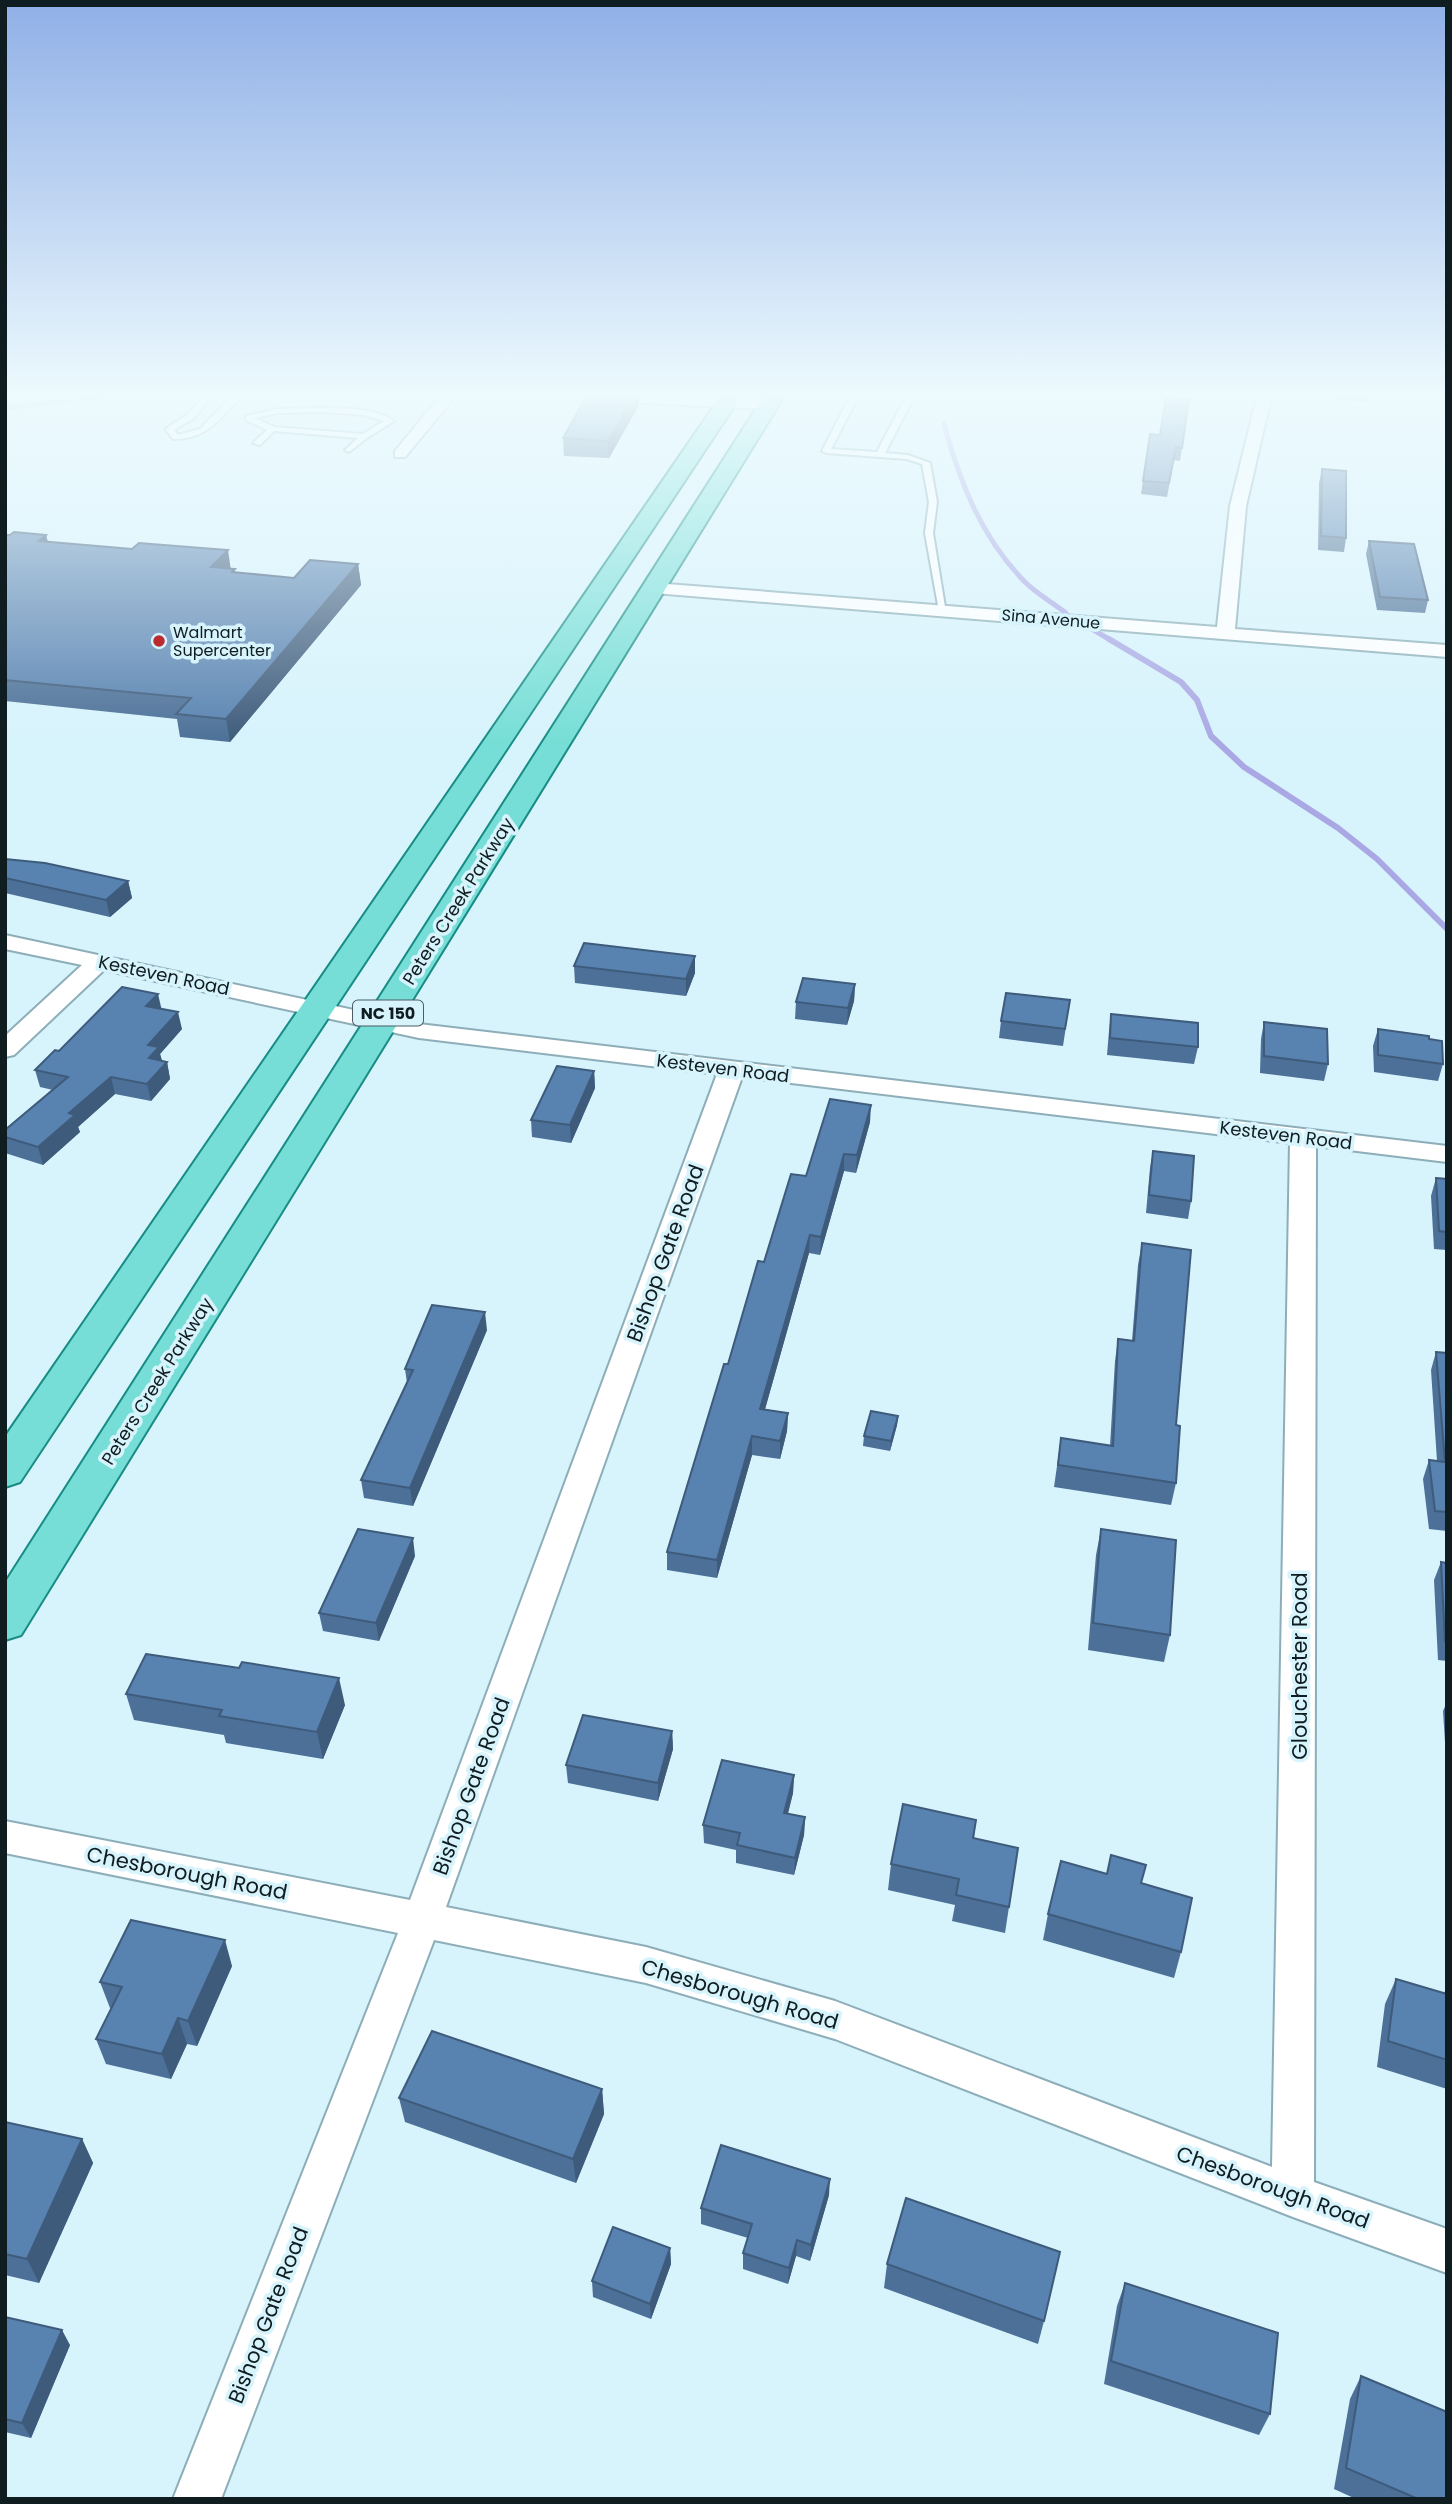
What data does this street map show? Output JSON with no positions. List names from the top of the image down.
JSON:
{
  "streets": {
    "main road": ["Peters Creek Parkway", "NC 150"],
    "street": [
      "Sina Avenue",
      "Kesteven Road",
      "Bishop Gate Road",
      "Glouchester Road",
      "Chesborough Road"
    ]
  },
  "crossings": [
    ["Sina Avenue", "Peters Creek Parkway"],
    ["Peters Creek Parkway", "Kesteven Road"],
    ["Kesteven Road", "NC 150"],
    ["Kesteven Road", "Bishop Gate Road"],
    ["Kesteven Road", "Glouchester Road"],
    ["Bishop Gate Road", "Chesborough Road"],
    ["Glouchester Road", "Chesborough Road"]
  ],
  "places": ["Walmart Supercenter"]
}
